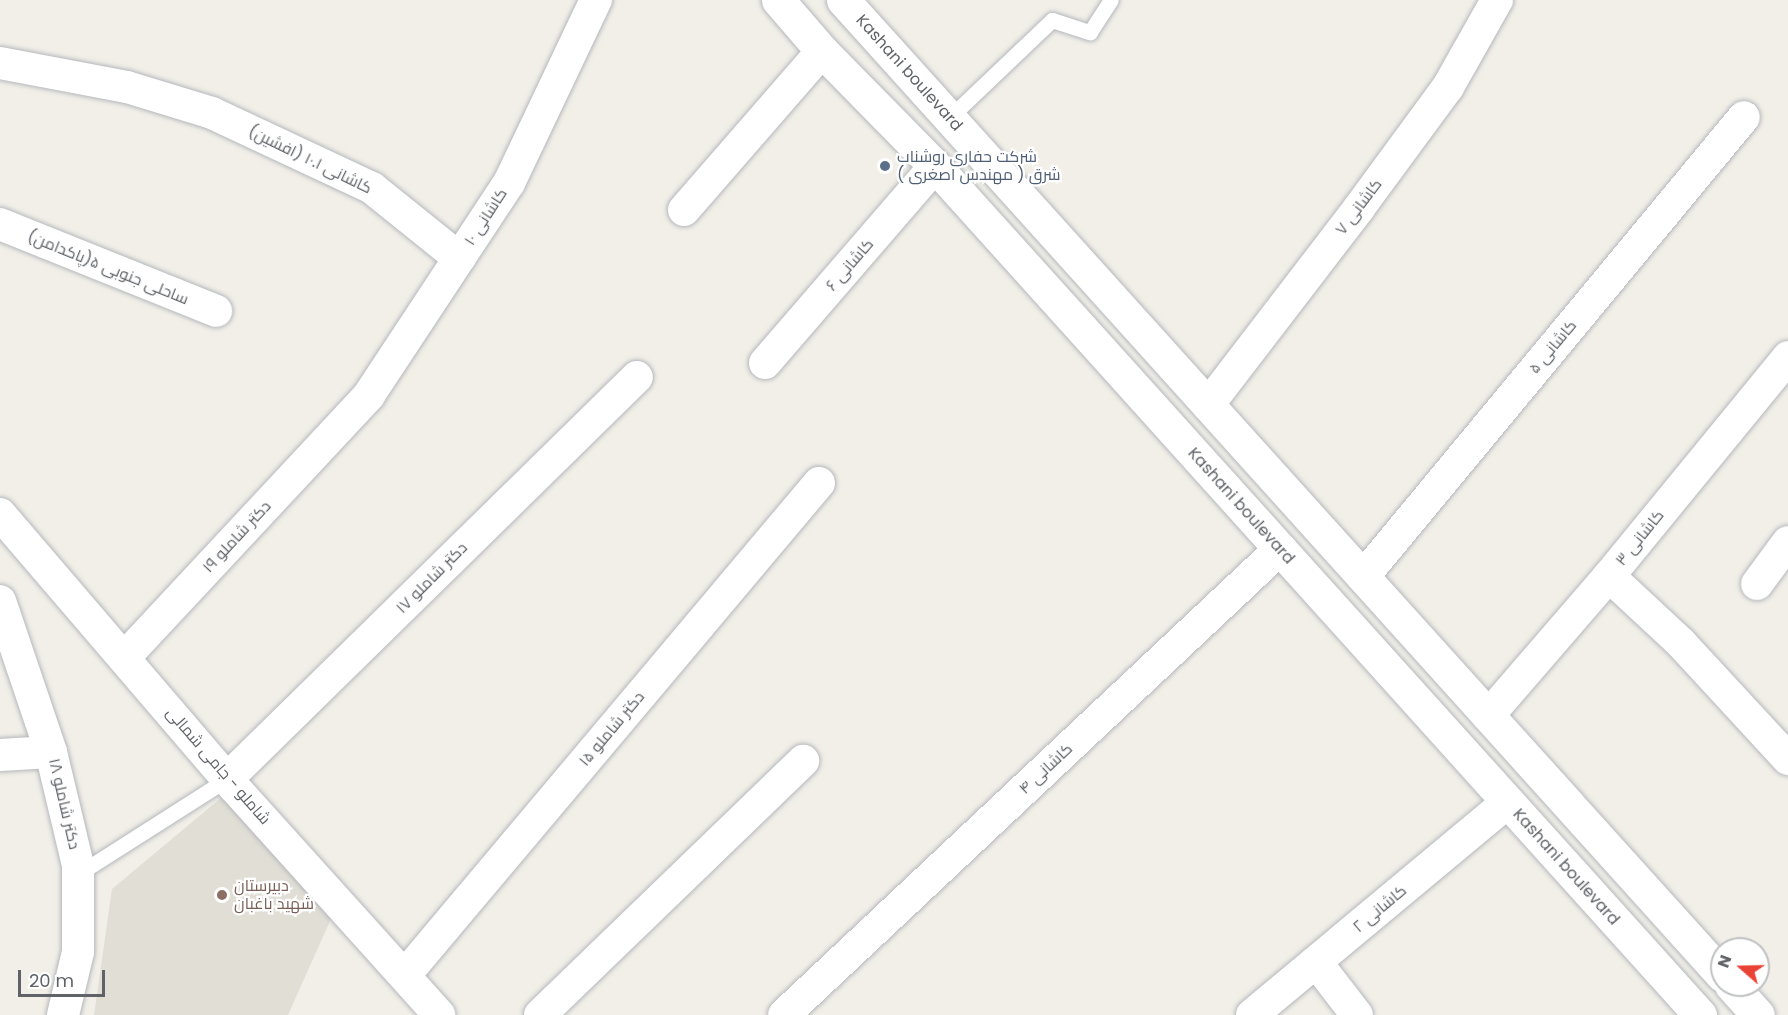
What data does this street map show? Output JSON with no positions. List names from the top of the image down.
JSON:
{
  "streets": {
    "street": [
      "Kashani boulevard",
      "کاشانی ۱۰.۱ (افشین)",
      "کاشانی ۷",
      "کاشانی ۱۰",
      "کاشانی ۶",
      "ساحلی جنوبی ۵(پاکدامن)",
      "کاشانی ۵",
      "دکتر شاملو ۱۹",
      "کاشانی ۳",
      "دکتر شاملو ۱۷",
      "دکتر شاملو ۱۵",
      "شاملو - جامی شمالی",
      "کاشانی ۴",
      "دکتر شاملو ۱۸",
      "کاشانی ۲"
    ]
  },
  "crossings": [
    ["Kashani boulevard", "کاشانی ۷"],
    ["Kashani boulevard", "کاشانی ۶"],
    ["Kashani boulevard", "کاشانی ۵"],
    ["Kashani boulevard", "کاشانی ۳"],
    ["Kashani boulevard", "کاشانی ۴"],
    ["Kashani boulevard", "کاشانی ۲"],
    ["کاشانی ۱۰.۱ (افشین)", "کاشانی ۱۰"],
    ["کاشانی ۱۰", "دکتر شاملو ۱۹"],
    ["دکتر شاملو ۱۹", "شاملو - جامی شمالی"],
    ["دکتر شاملو ۱۷", "شاملو - جامی شمالی"],
    ["دکتر شاملو ۱۵", "شاملو - جامی شمالی"]
  ],
  "places": ["شرکت حفاری روشناب شرق ( مهندس اصغری )", "دبیرستان شهید باغبان"],
  "scale_bar": "20 m",
  "north": "left"
}
